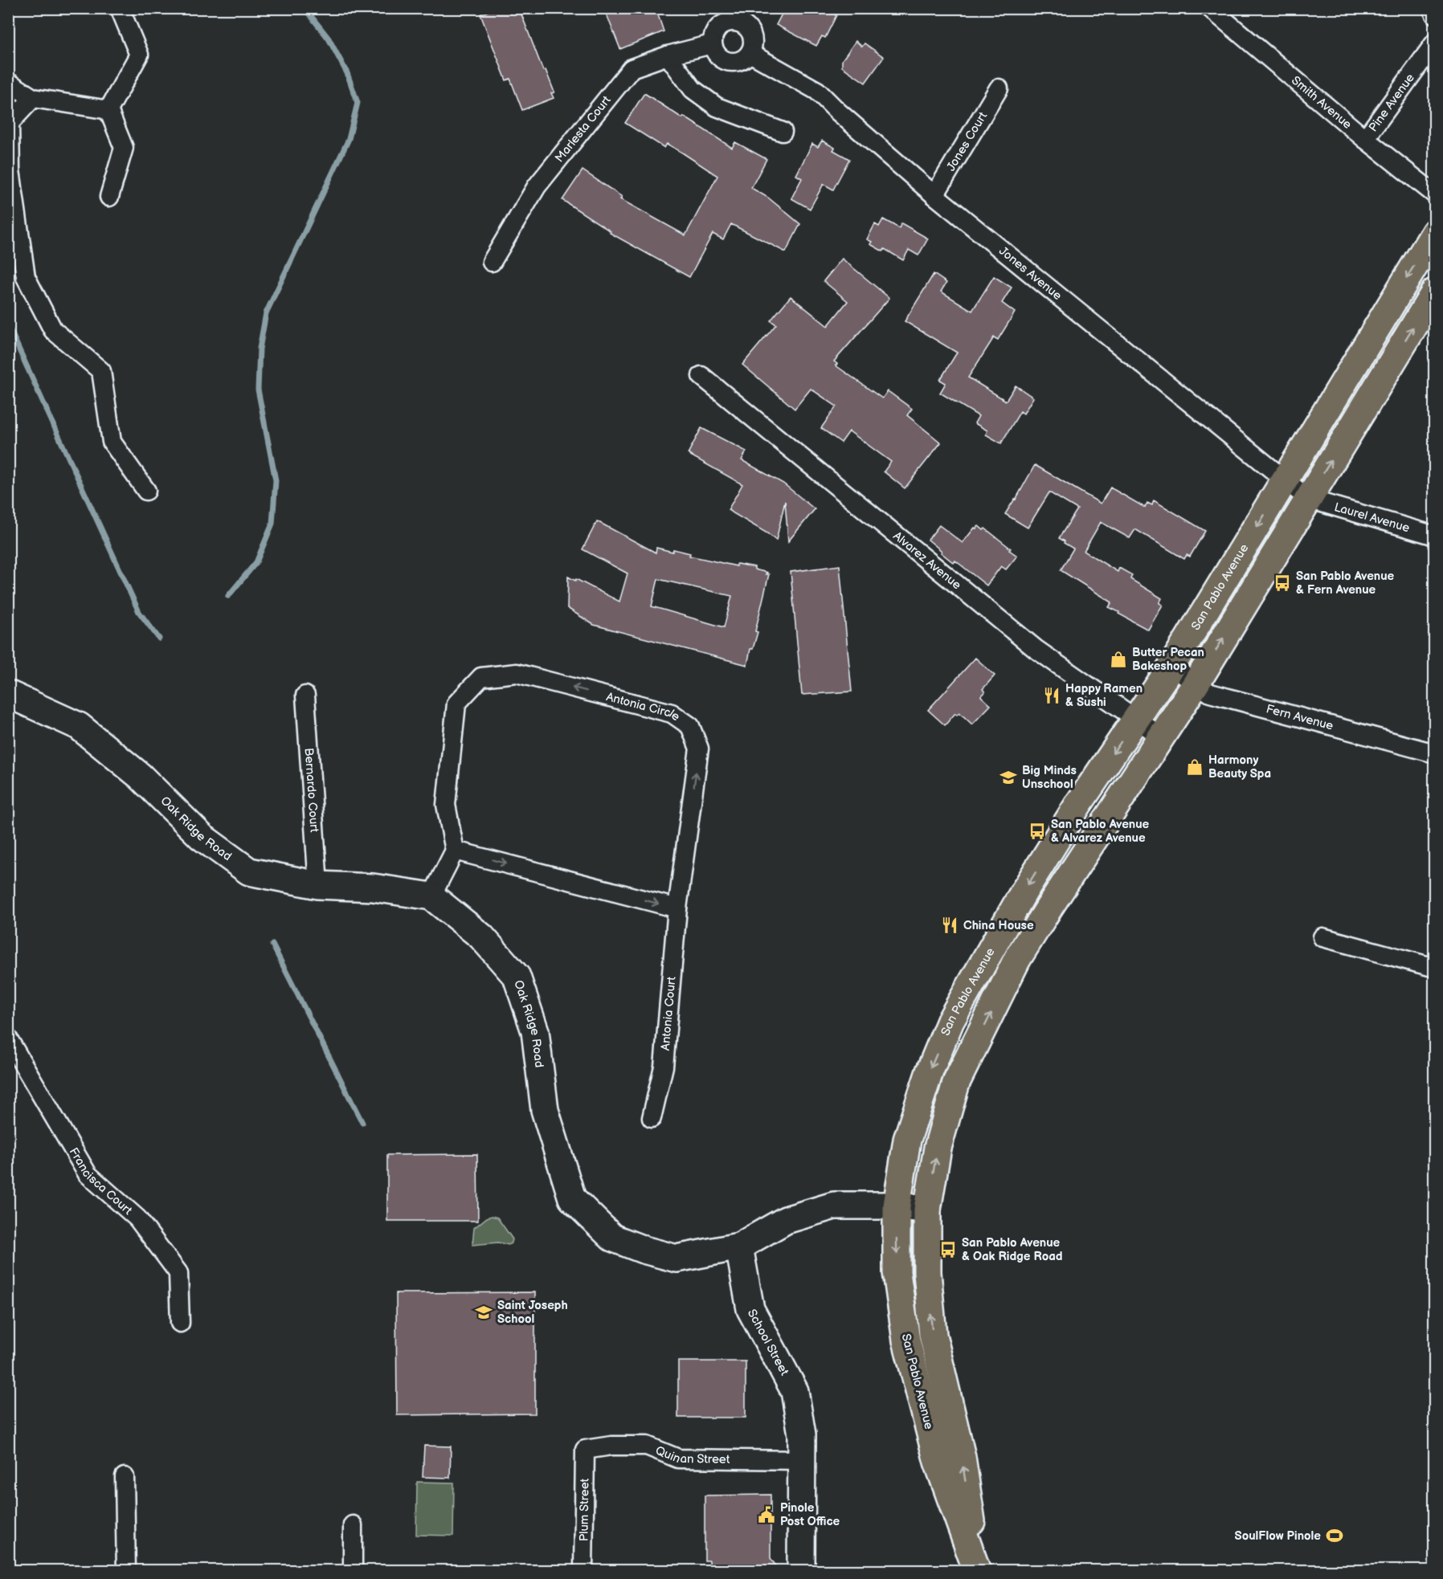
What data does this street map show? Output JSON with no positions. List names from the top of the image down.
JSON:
{
  "streets": {
    "main road": ["San Pablo Avenue"],
    "street": [
      "Smith Avenue",
      "Pine Avenue",
      "Marlesta Court",
      "Jones Court",
      "Jones Avenue",
      "Laurel Avenue",
      "Alvarez Avenue",
      "Antonia Circle",
      "Fern Avenue",
      "Bernardo Court",
      "Oak Ridge Road",
      "Antonia Court",
      "Francisca Court",
      "School Street",
      "Quinan Street",
      "Plum Street"
    ]
  },
  "crossings": [
    ["Smith Avenue", "Pine Avenue"],
    ["Marlesta Court", "Jones Avenue"],
    ["Jones Court", "Jones Avenue"],
    ["Jones Avenue", "Laurel Avenue"],
    ["Jones Avenue", "San Pablo Avenue"],
    ["Laurel Avenue", "San Pablo Avenue"],
    ["Alvarez Avenue", "San Pablo Avenue"],
    ["San Pablo Avenue", "Fern Avenue"],
    ["San Pablo Avenue", "Oak Ridge Road"],
    ["Antonia Circle", "Antonia Court"],
    ["Bernardo Court", "Oak Ridge Road"],
    ["Oak Ridge Road", "School Street"],
    ["School Street", "Quinan Street"],
    ["Quinan Street", "Plum Street"]
  ],
  "places": {
    "bus stop": ["San Pablo Avenue & Fern Avenue", "San Pablo Avenue & Alvarez Avenue", "San Pablo Avenue & Oak Ridge Road"],
    "shop": ["Butter Pecan Bakeshop", "Harmony Beauty Spa"],
    "restaurant": ["Happy Ramen & Sushi", "China House"],
    "school or university": ["Big Minds Unschool", "Saint Joseph School"],
    "public building": ["Pinole Post Office"],
    "sports": ["SoulFlow Pinole"]
  }
}
